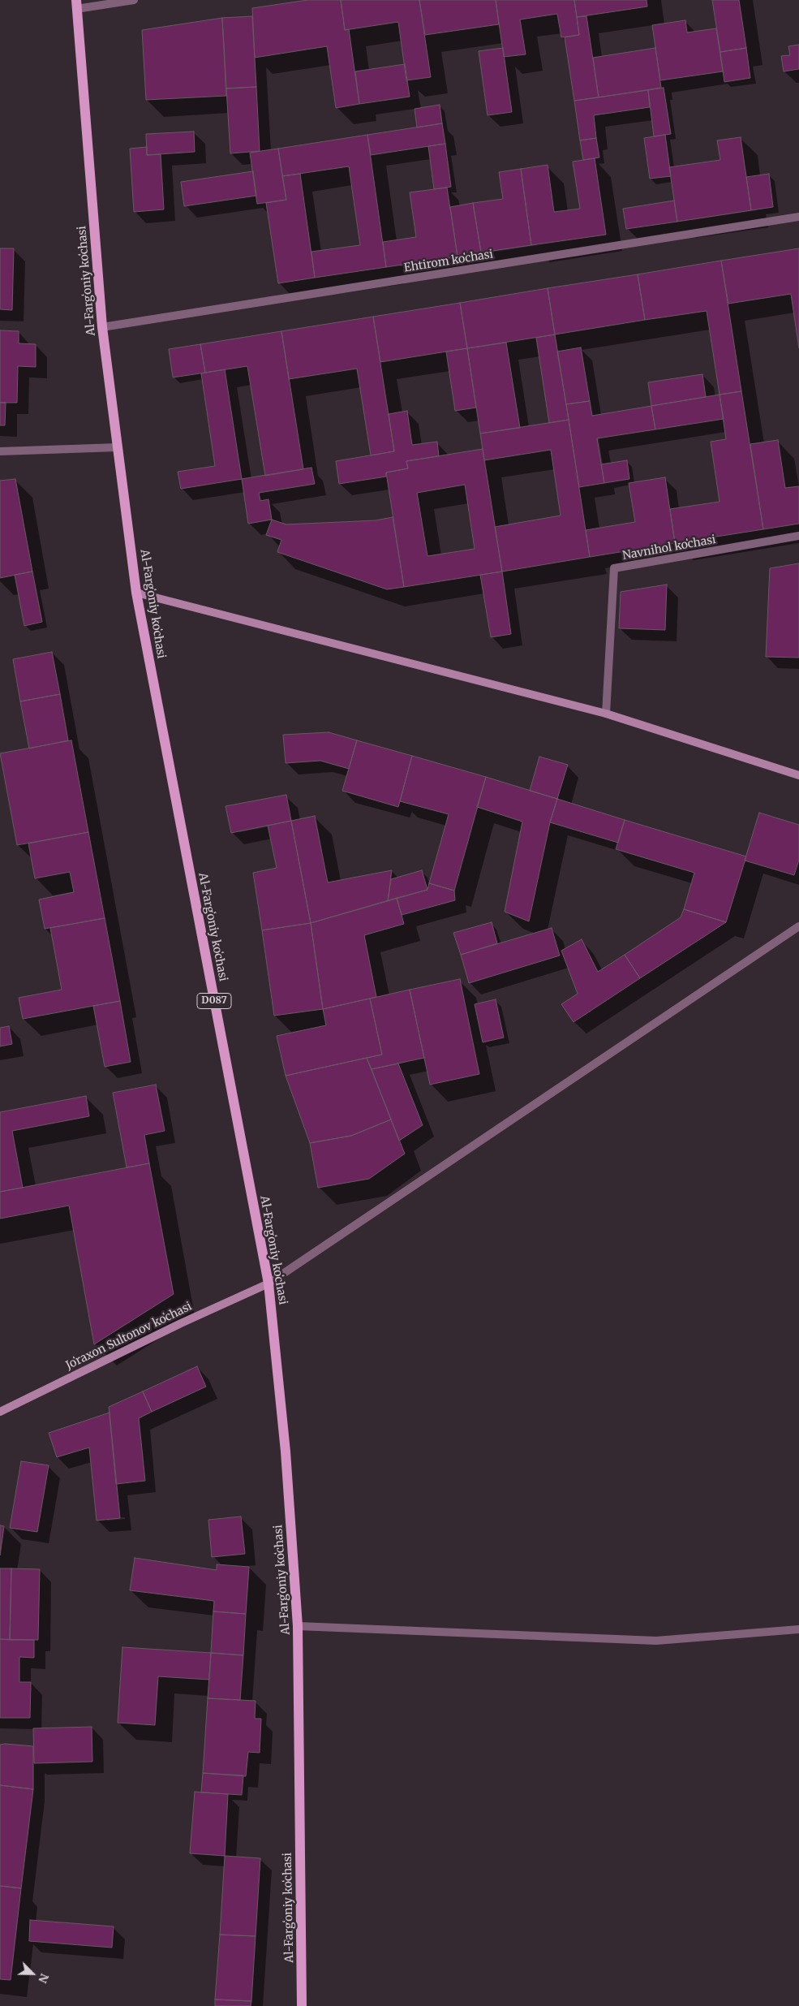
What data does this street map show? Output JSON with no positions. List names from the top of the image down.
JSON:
{
  "streets": {
    "main road": ["Al-Fargʻoniy koʻchasi", "D087", "Joʻraxon Sultonov koʻchasi"],
    "street": ["Ehtirom koʻchasi", "Navnihol koʻchasi"]
  },
  "crossings": [
    ["Ehtirom koʻchasi", "Al-Fargʻoniy koʻchasi"],
    ["Al-Fargʻoniy koʻchasi", "Joʻraxon Sultonov koʻchasi"]
  ],
  "north": "bottom right"
}
